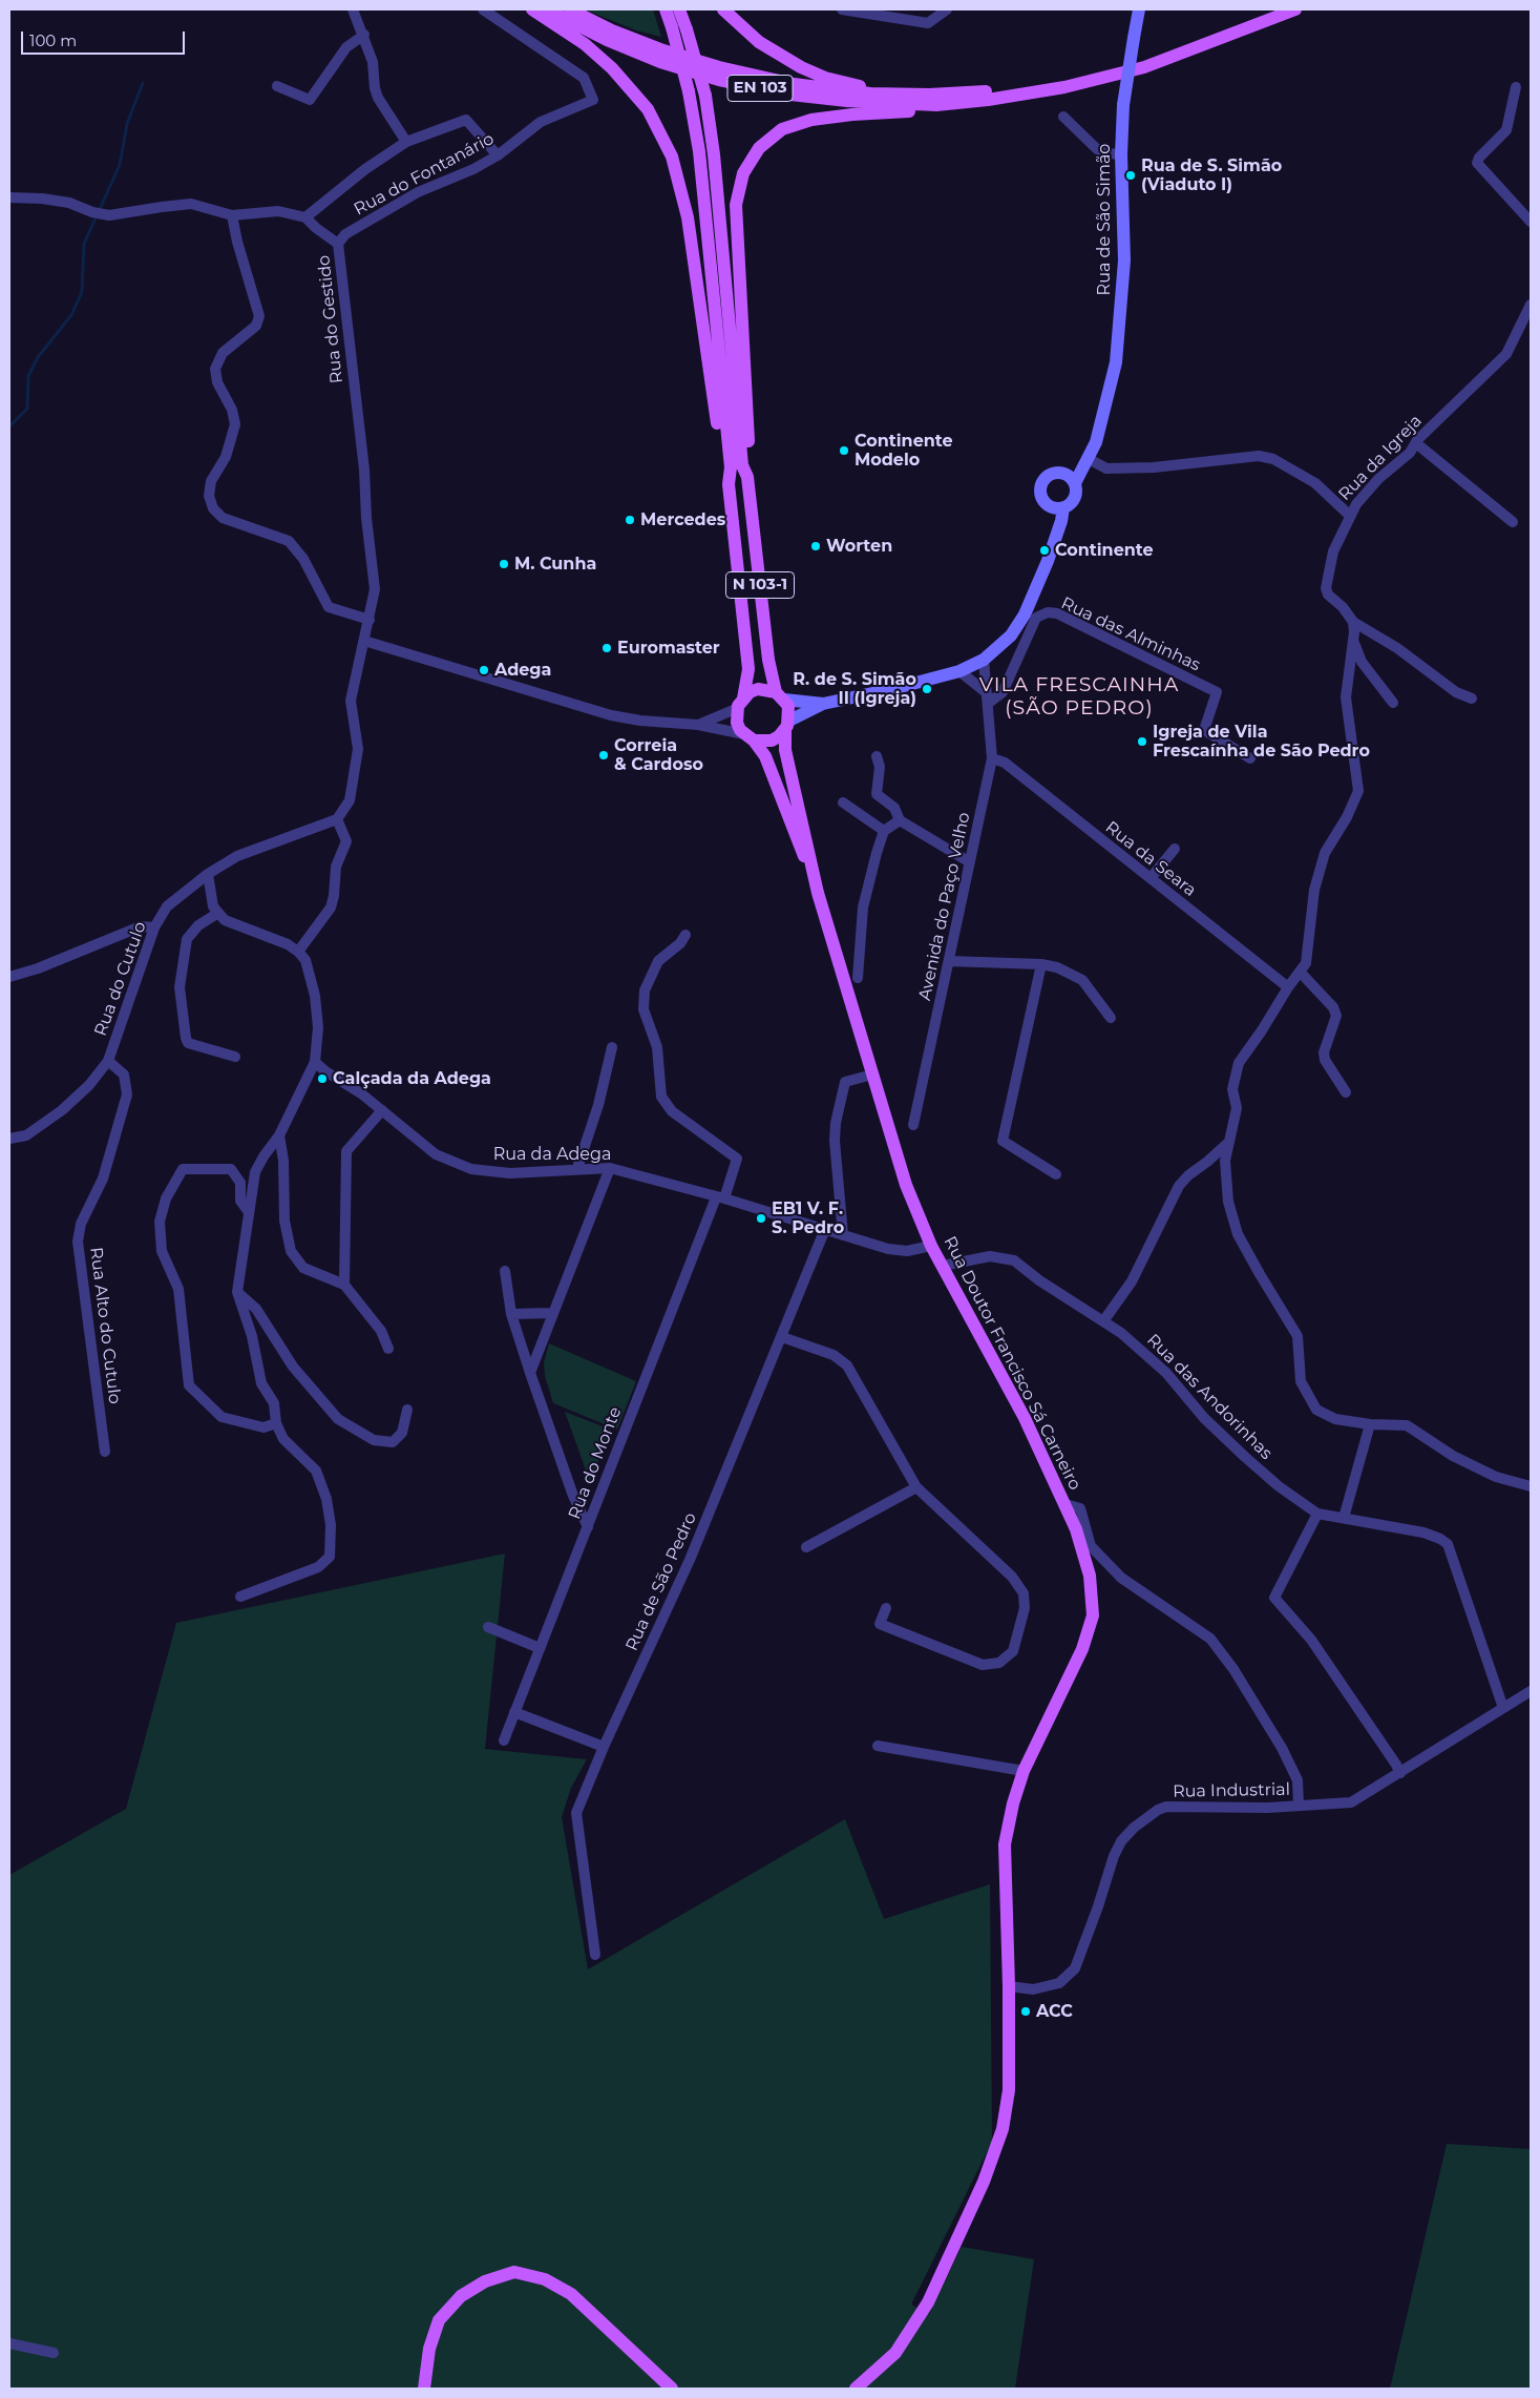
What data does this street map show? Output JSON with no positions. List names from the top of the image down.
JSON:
{
  "streets": {
    "main road": [
      "EN 103",
      "Rua de São Simão",
      "N 103-1",
      "Rua Doutor Francisco Sá Carneiro"
    ],
    "street": [
      "Rua do Fontanário",
      "Rua do Gestido",
      "Rua da Igreja",
      "Rua das Alminhas",
      "Rua da Seara",
      "Avenida do Paço Velho",
      "Rua do Cutulo",
      "Rua da Adega",
      "Rua Alto do Cutulo",
      "Rua das Andorinhas",
      "Rua do Monte",
      "Rua de São Pedro",
      "Rua Industrial"
    ]
  },
  "crossings": [
    ["Rua do Fontanário", "Rua do Gestido"],
    ["Rua de São Simão", "Rua da Igreja"],
    ["N 103-1", "Rua Doutor Francisco Sá Carneiro"],
    ["Rua das Alminhas", "Avenida do Paço Velho"],
    ["Rua da Seara", "Avenida do Paço Velho"],
    ["Rua do Cutulo", "Rua Alto do Cutulo"],
    ["Rua da Adega", "Rua Doutor Francisco Sá Carneiro"],
    ["Rua da Adega", "Rua do Monte"],
    ["Rua da Adega", "Rua de São Pedro"],
    ["Rua Doutor Francisco Sá Carneiro", "Rua das Andorinhas"],
    ["Rua Doutor Francisco Sá Carneiro", "Rua Industrial"],
    ["Rua das Andorinhas", "Rua Industrial"]
  ],
  "districts": ["VILA FRESCAINHA (SÃO PEDRO)"],
  "places": [
    "Rua de S. Simão (Viaduto I)",
    "Continente Modelo",
    "Mercedes",
    "Worten",
    "Continente",
    "M. Cunha",
    "Euromaster",
    "Adega",
    "R. de S. Simão II (Igreja)",
    "Igreja de Vila Frescaínha de São Pedro",
    "Correia & Cardoso",
    "Calçada da Adega",
    "EB1 V. F. S. Pedro",
    "ACC"
  ],
  "scale_bar": "100 m"
}
